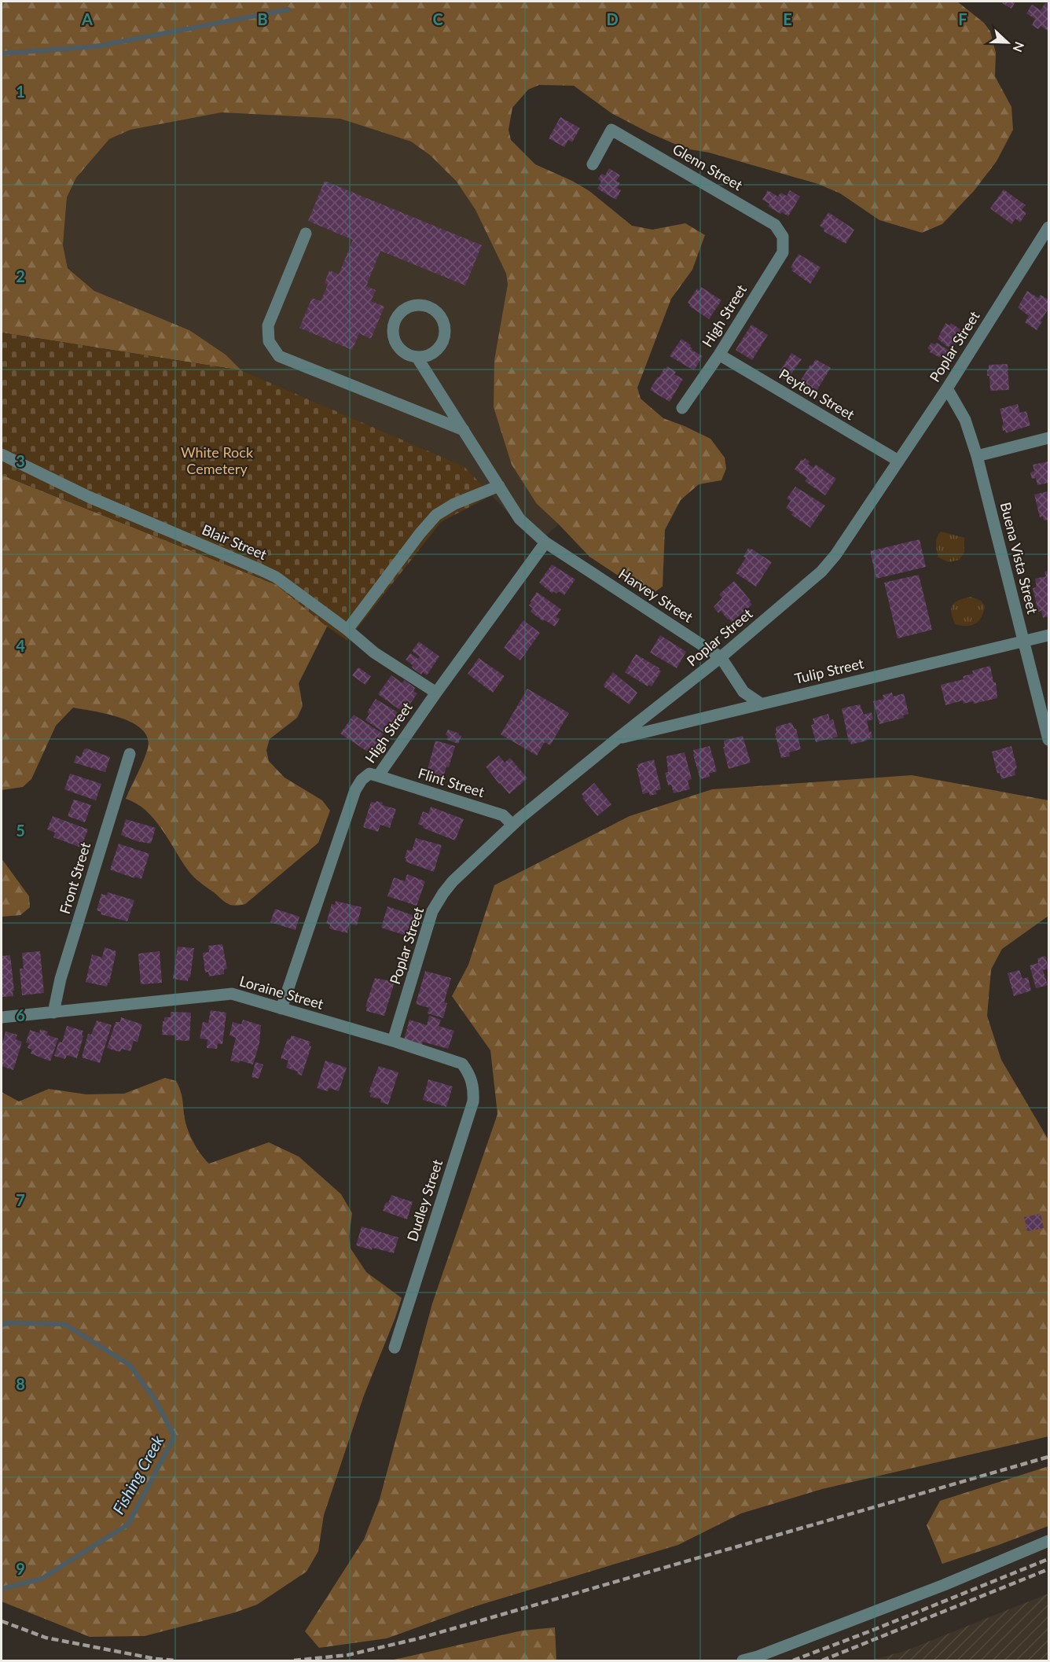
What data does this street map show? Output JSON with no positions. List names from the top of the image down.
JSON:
{
  "streets": {
    "street": [
      "Glenn Street",
      "High Street",
      "Poplar Street",
      "Peyton Street",
      "Blair Street",
      "Buena Vista Street",
      "Harvey Street",
      "Tulip Street",
      "Flint Street",
      "Front Street",
      "Loraine Street",
      "Dudley Street"
    ]
  },
  "crossings": [
    ["Glenn Street", "High Street"],
    ["High Street", "Peyton Street"],
    ["High Street", "Blair Street"],
    ["High Street", "Harvey Street"],
    ["High Street", "Flint Street"],
    ["High Street", "Loraine Street"],
    ["Poplar Street", "Peyton Street"],
    ["Poplar Street", "Buena Vista Street"],
    ["Poplar Street", "Harvey Street"],
    ["Poplar Street", "Tulip Street"],
    ["Poplar Street", "Flint Street"],
    ["Poplar Street", "Loraine Street"],
    ["Buena Vista Street", "Tulip Street"],
    ["Harvey Street", "Tulip Street"],
    ["Front Street", "Loraine Street"],
    ["Loraine Street", "Dudley Street"]
  ],
  "water": ["Fishing Creek"],
  "parks": ["White Rock Cemetery"],
  "north": "right",
  "grid": {
    "columns": [
      "A",
      "B",
      "C",
      "D",
      "E",
      "F"
    ],
    "rows": [
      "1",
      "2",
      "3",
      "4",
      "5",
      "6",
      "7",
      "8",
      "9"
    ]
  }
}
